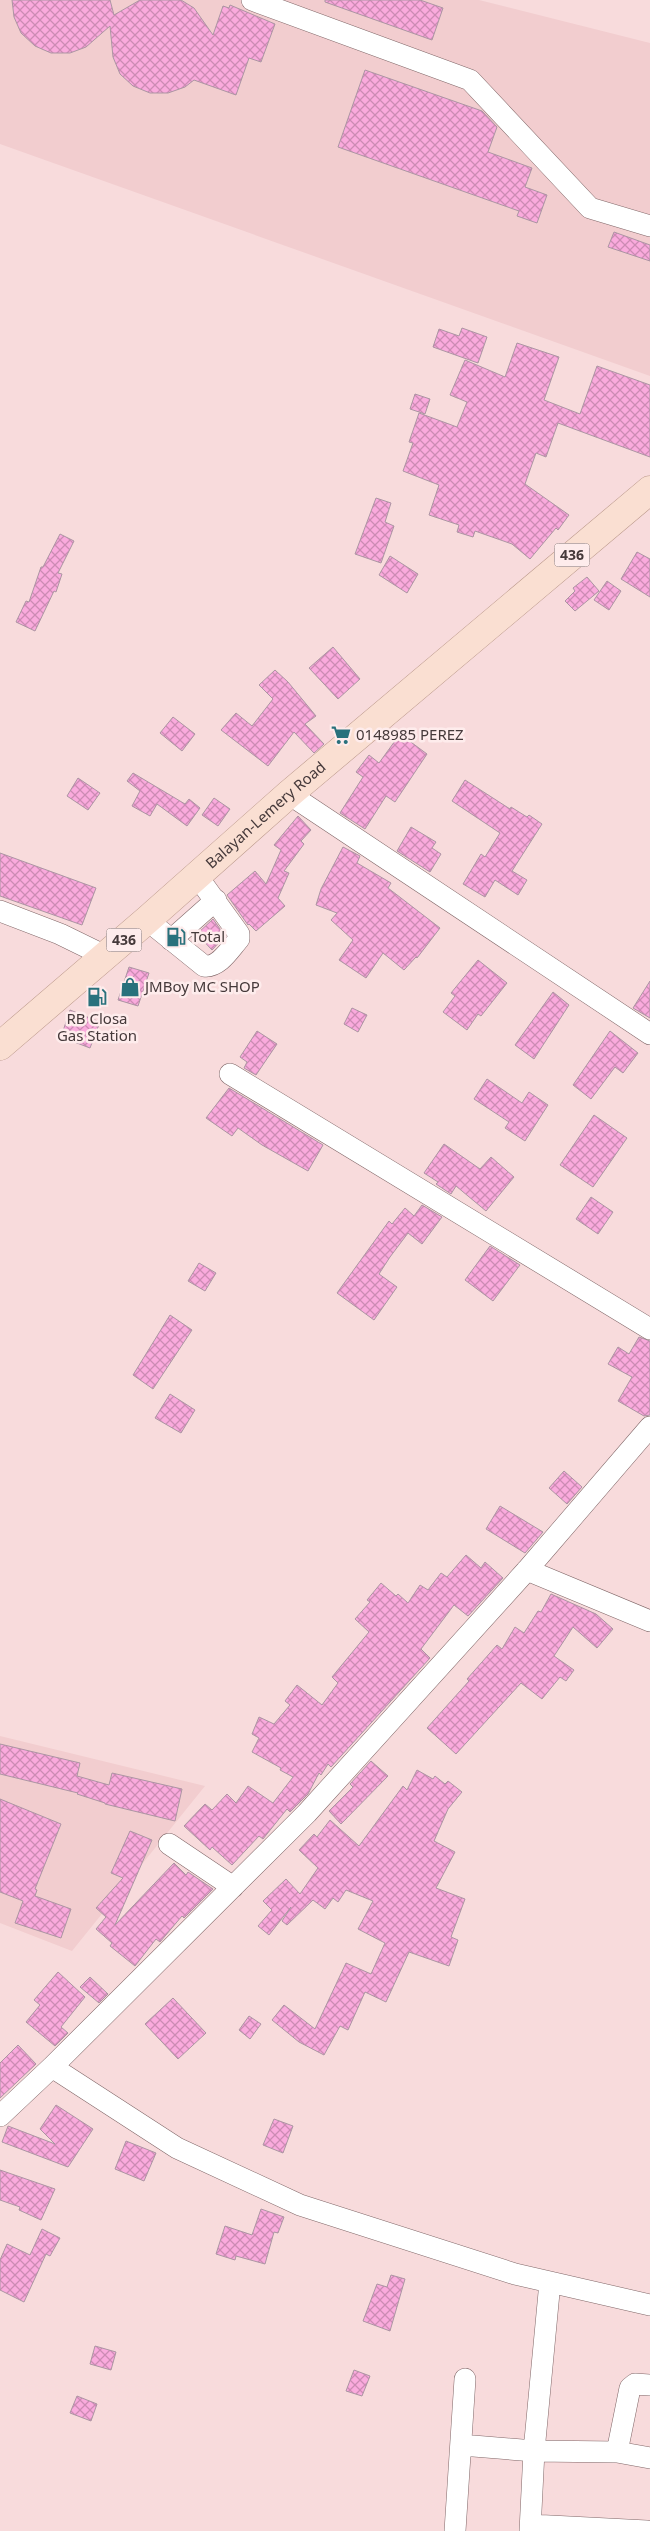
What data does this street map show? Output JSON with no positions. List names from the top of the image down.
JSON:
{
  "streets": {
    "main road": ["436", "Balayan-Lemery Road"]
  },
  "places": {
    "supermarket": ["0148985 PEREZ"],
    "fuel station": ["Total", "RB Closa Gas Station"],
    "shop": ["JMBoy MC SHOP"]
  }
}
